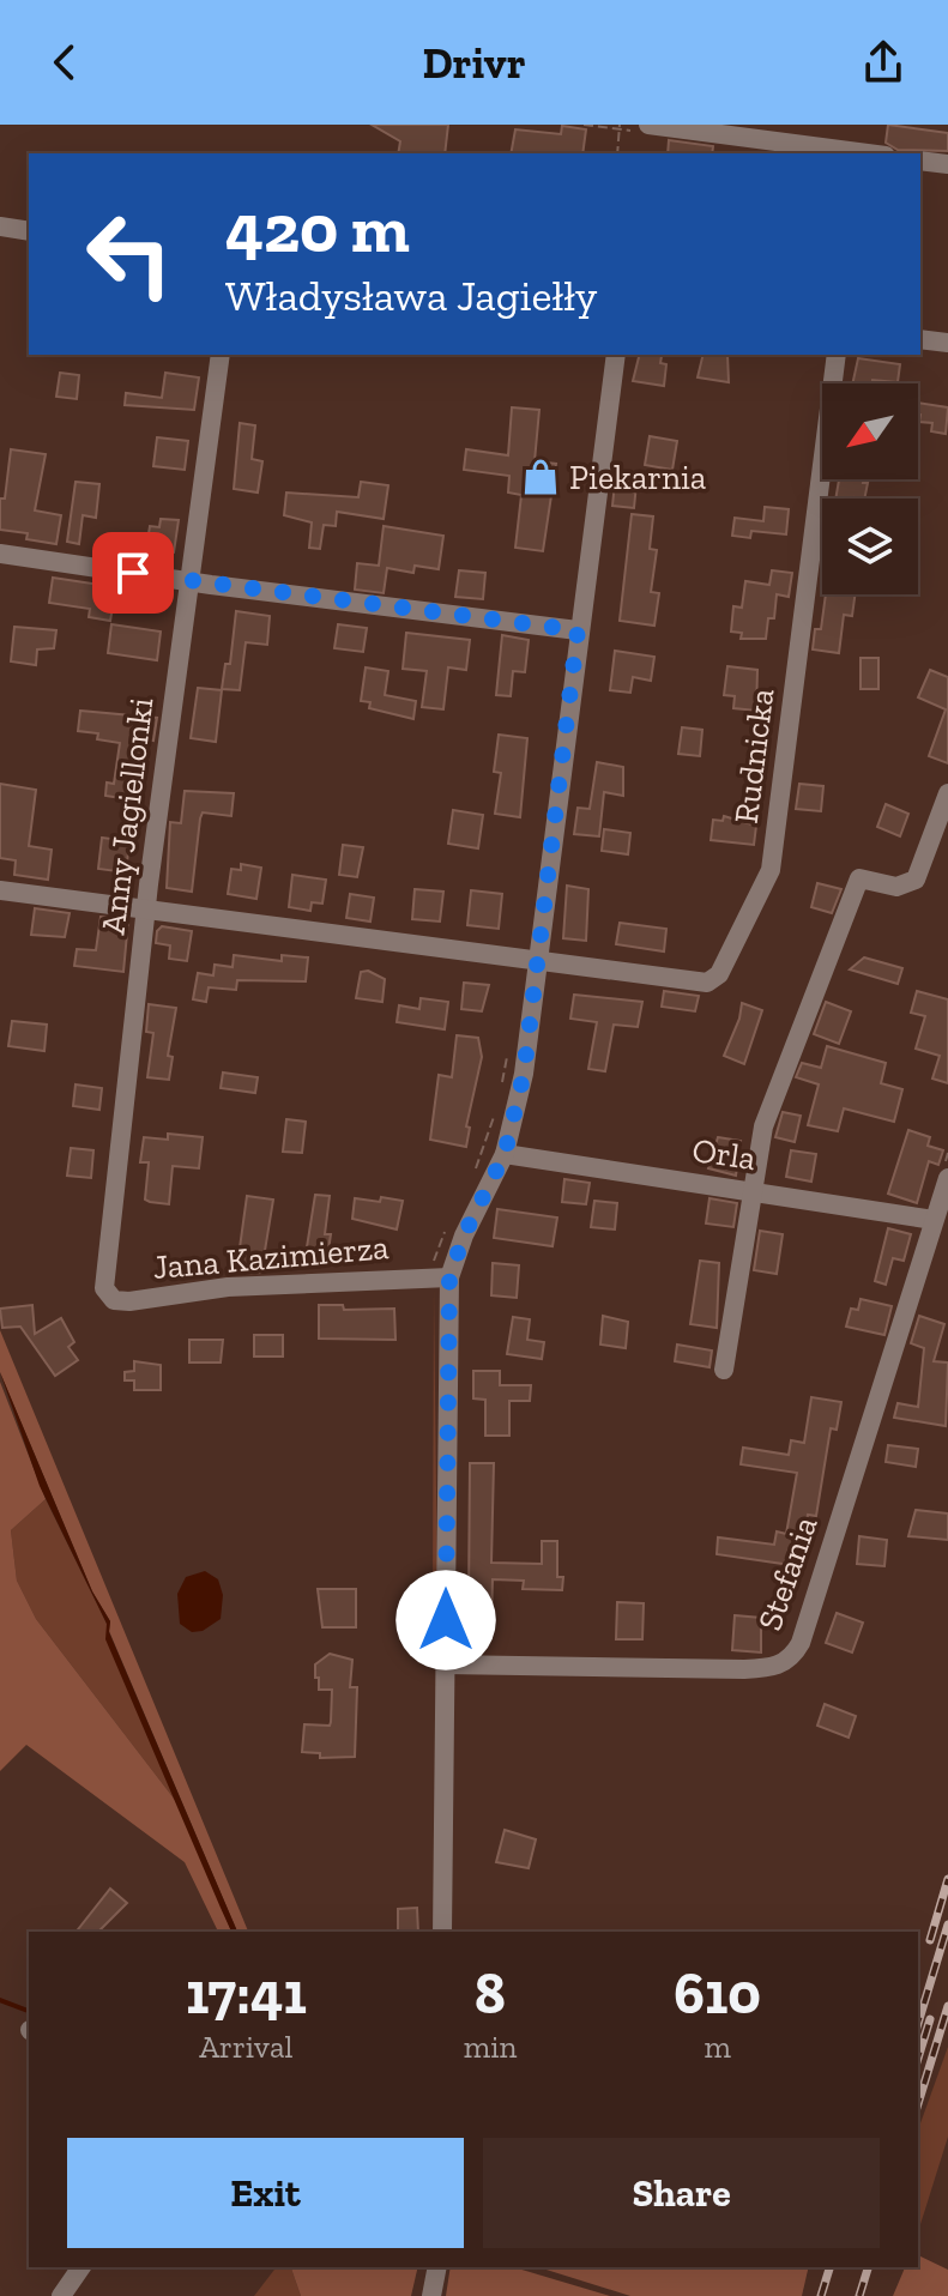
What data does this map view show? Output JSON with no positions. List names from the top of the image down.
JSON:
{
  "streets": {
    "street": [
      "Rudnicka",
      "Anny Jagiellonki",
      "Orla",
      "Jana Kazimierza",
      "Stefania"
    ]
  },
  "crossings": [
    ["Anny Jagiellonki", "Jana Kazimierza"],
    ["Orla", "Stefania"]
  ],
  "places": {
    "shop": ["Piekarnia"]
  },
  "north": "bottom left",
  "page": {
    "header": "Drivr",
    "turn": ["420 m", "Władysława Jagiełły"],
    "eta": [
      "17:41",
      "Arrival",
      "8",
      "min",
      "610",
      "m"
    ],
    "buttons": ["Exit", "Share"]
  }
}
